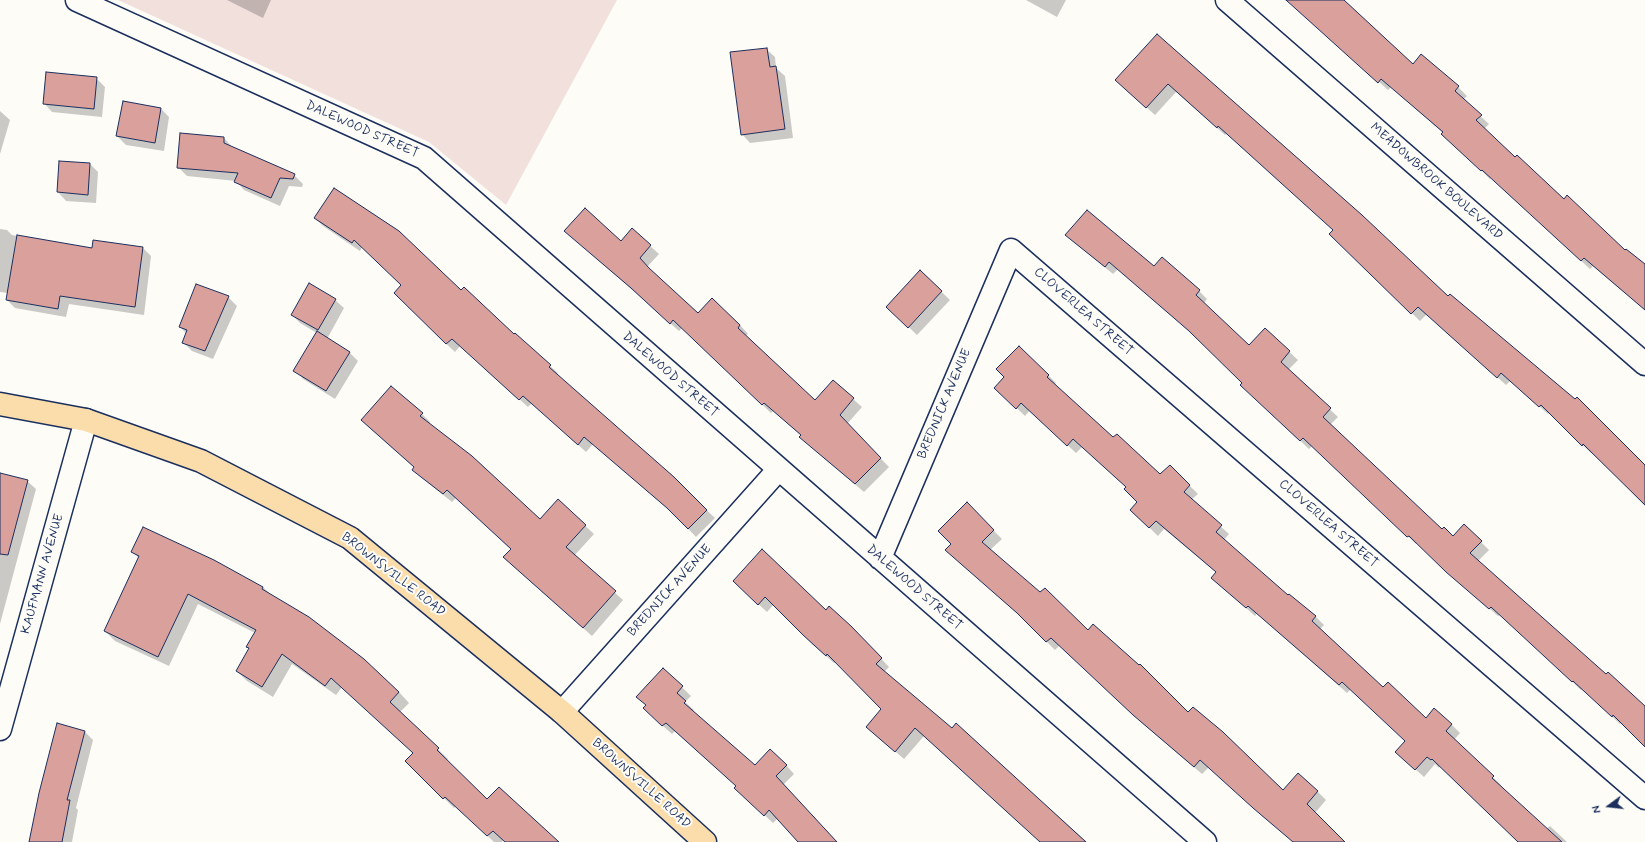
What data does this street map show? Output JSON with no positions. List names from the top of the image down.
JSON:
{
  "streets": {
    "main road": ["BROWNSVILLE ROAD"],
    "street": [
      "DALEWOOD STREET",
      "MEADOWBROOK BOULEVARD",
      "CLOVERLEA STREET",
      "BREDNICK AVENUE",
      "KAUFMANN AVENUE"
    ]
  },
  "crossings": [
    ["DALEWOOD STREET", "BREDNICK AVENUE"],
    ["CLOVERLEA STREET", "BREDNICK AVENUE"],
    ["BREDNICK AVENUE", "BROWNSVILLE ROAD"],
    ["KAUFMANN AVENUE", "BROWNSVILLE ROAD"]
  ],
  "north": "left"
}
